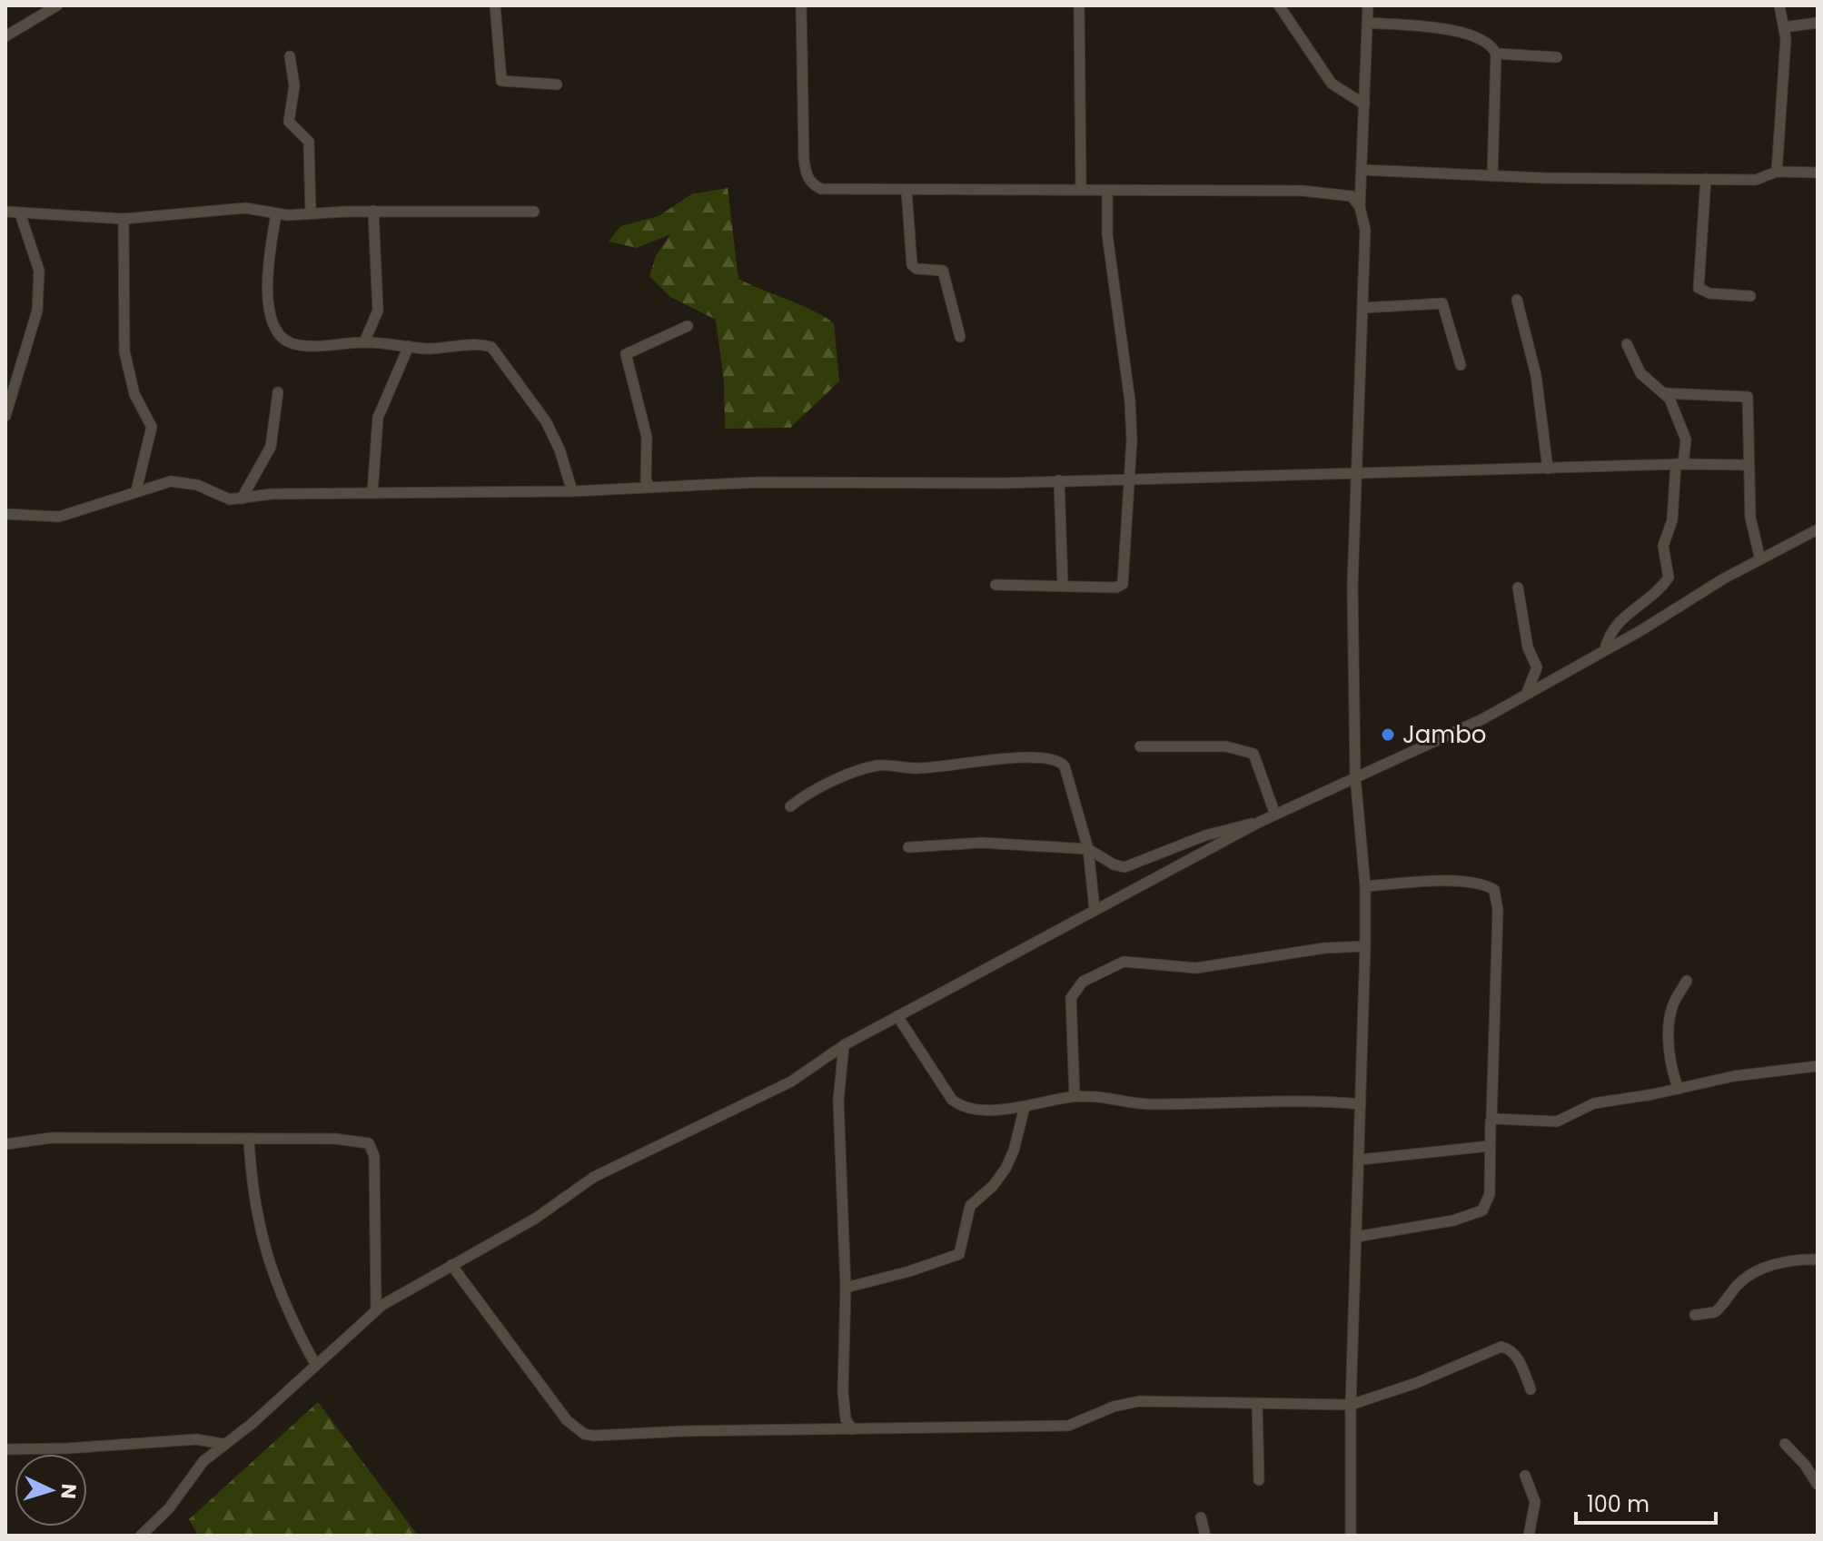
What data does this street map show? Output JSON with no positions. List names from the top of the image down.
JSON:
{
  "places": ["Jambo"],
  "scale_bar": "100 m",
  "north": "right"
}
